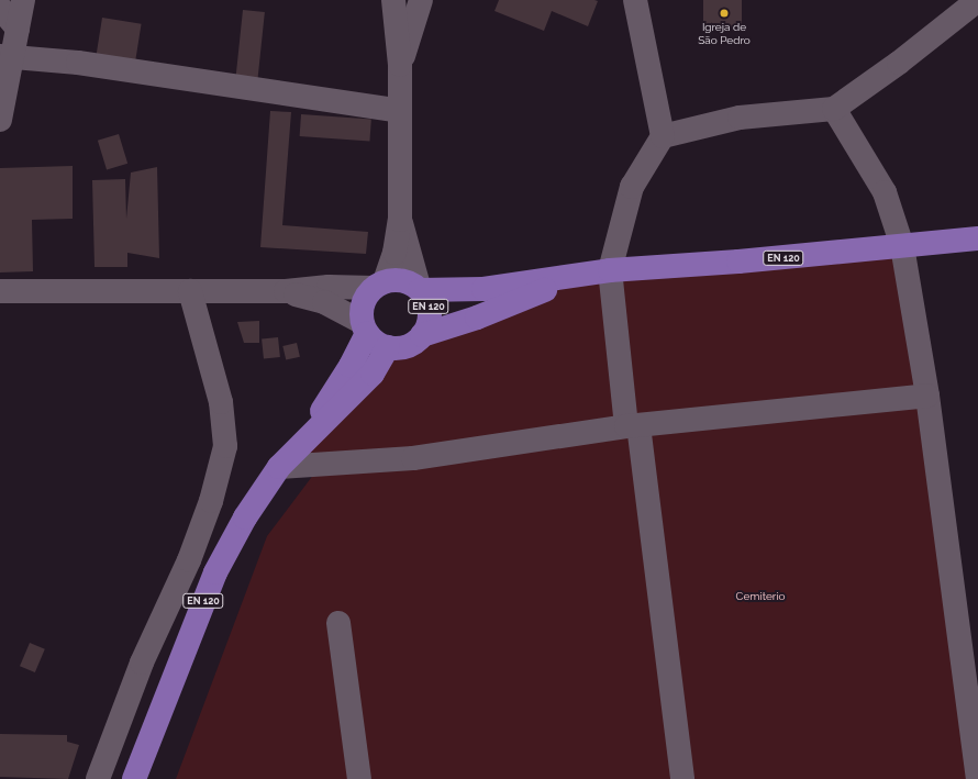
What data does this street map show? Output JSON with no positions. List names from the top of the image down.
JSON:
{
  "streets": {
    "main road": ["EN 120"]
  },
  "parks": ["Cemiterio"],
  "places": ["Igreja de São Pedro"]
}
